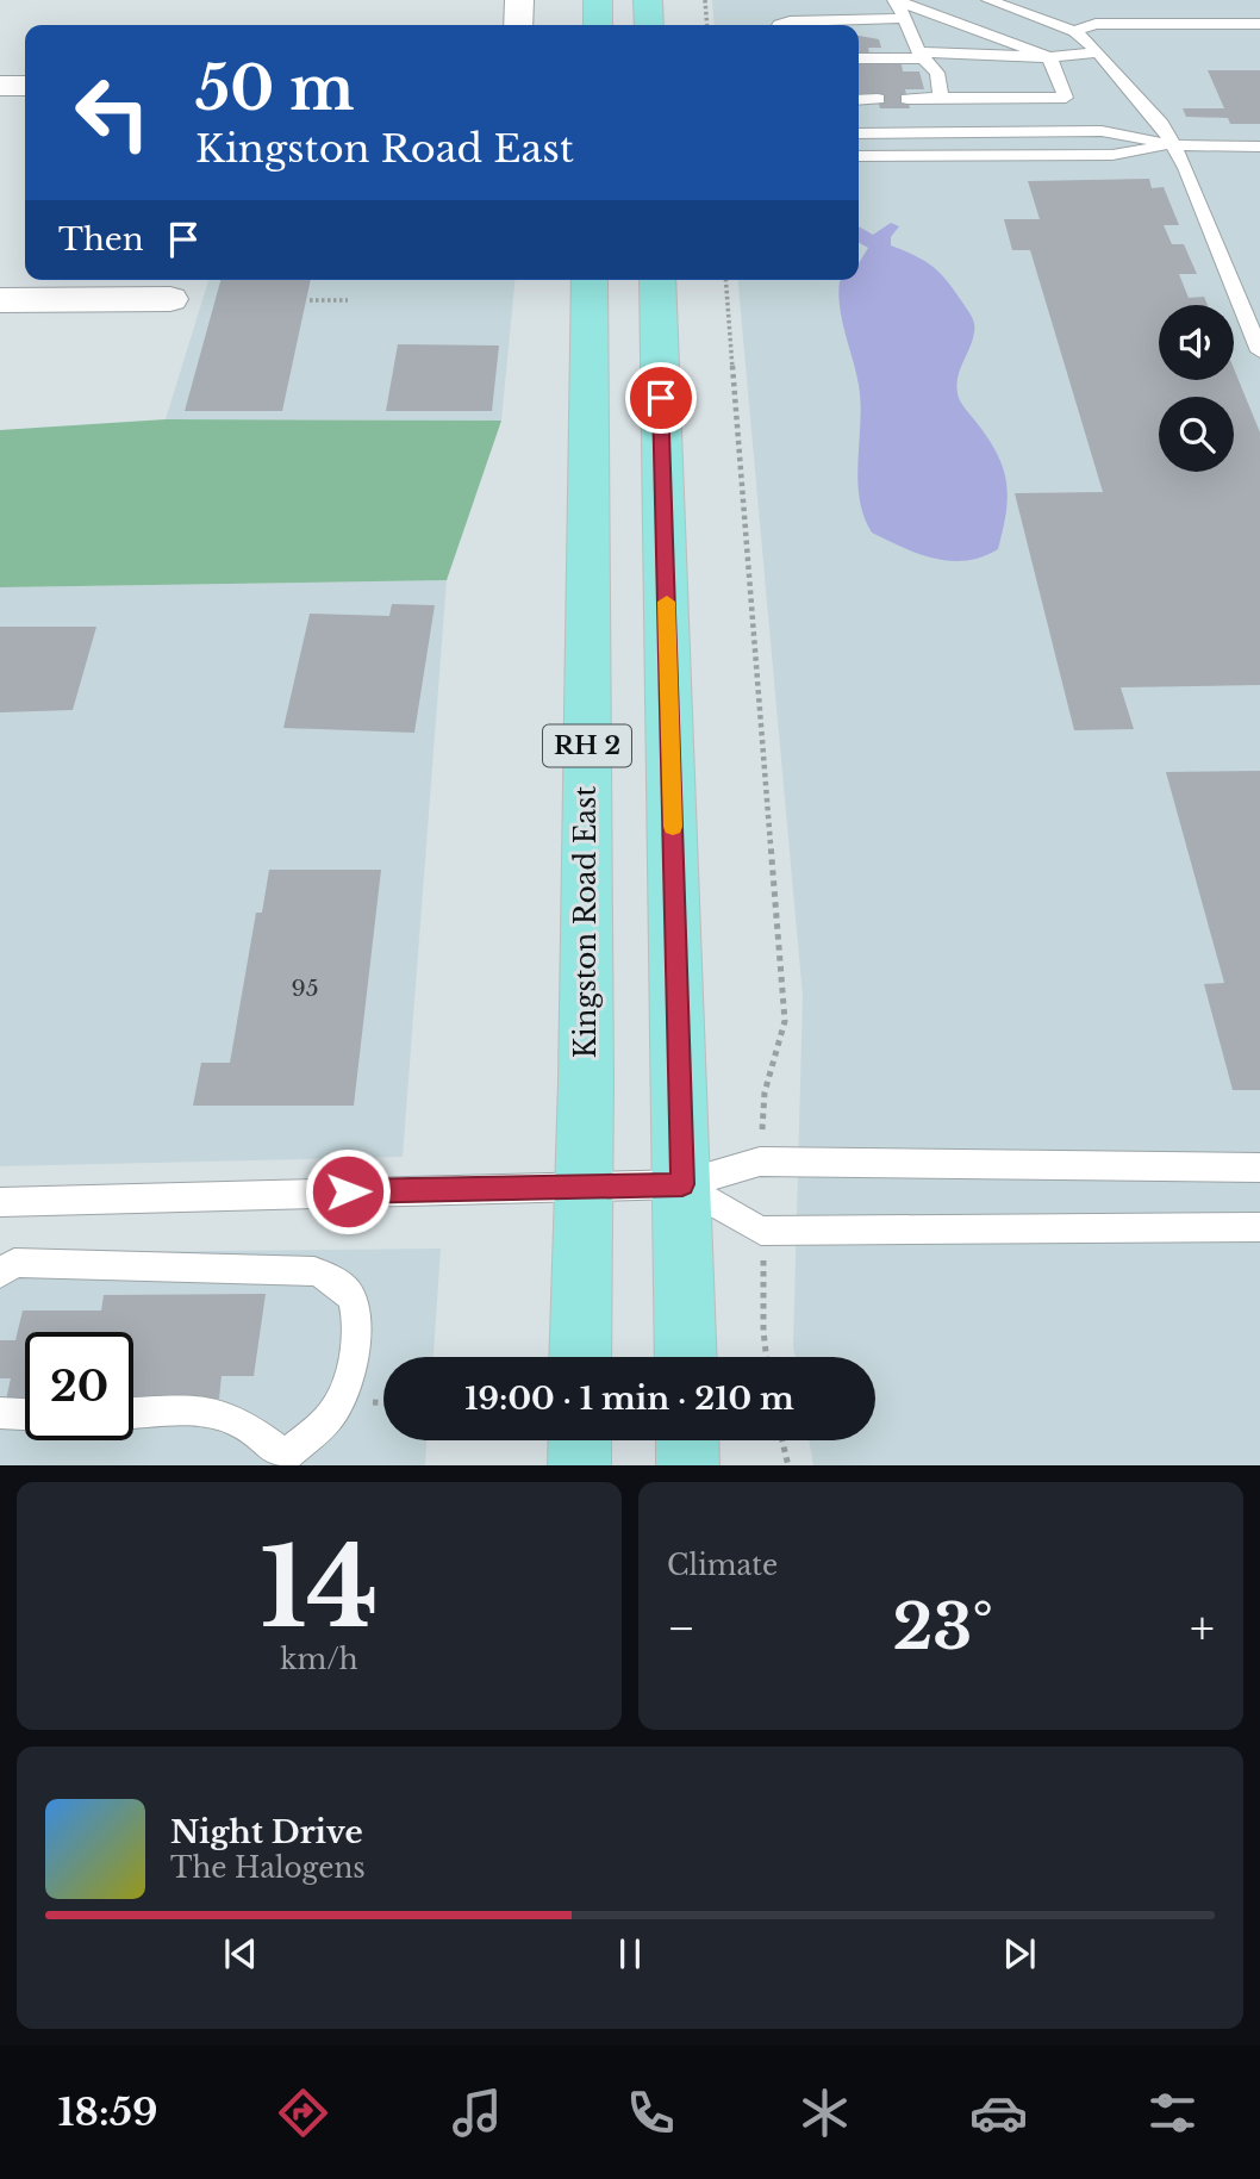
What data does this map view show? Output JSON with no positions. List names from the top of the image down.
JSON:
{
  "streets": {
    "main road": ["RH 2", "Kingston Road East"]
  },
  "house_numbers": ["95"],
  "page": {
    "turn": ["50 m", "Kingston Road East"],
    "then": "Then",
    "limit": "20",
    "trip": "19:00 · 1 min · 210 m",
    "tile": [
      ["14", "km/h"],
      "Climate"
    ],
    "heat": ["−", "23°", "+"],
    "song": ["Night Drive", "The Halogens"],
    "tabs": "18:59"
  }
}
